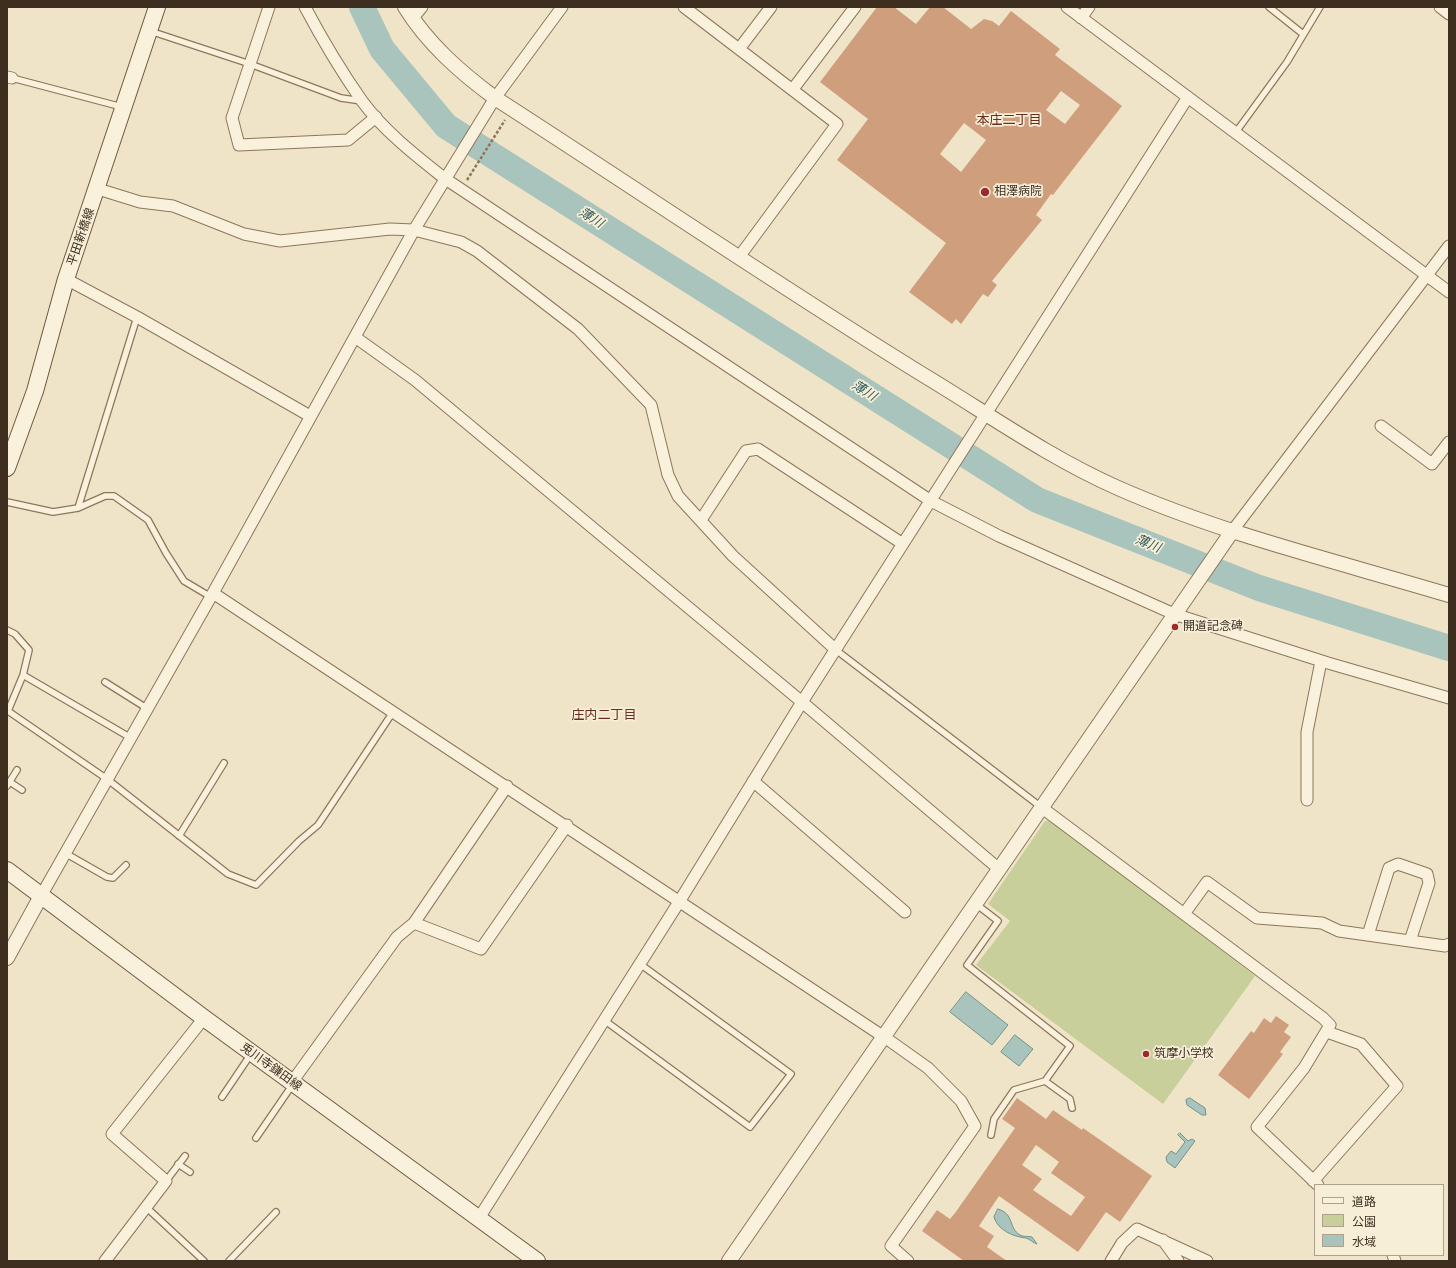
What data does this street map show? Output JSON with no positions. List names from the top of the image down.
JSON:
{
  "streets": {
    "main road": ["平田新橋線", "兎川寺鎌田線"]
  },
  "districts": ["本庄二丁目", "庄内二丁目"],
  "water": ["薄川"],
  "places": ["相澤病院", "開道記念碑", "筑摩小学校"],
  "legend": ["道路", "公園", "水域"]
}
